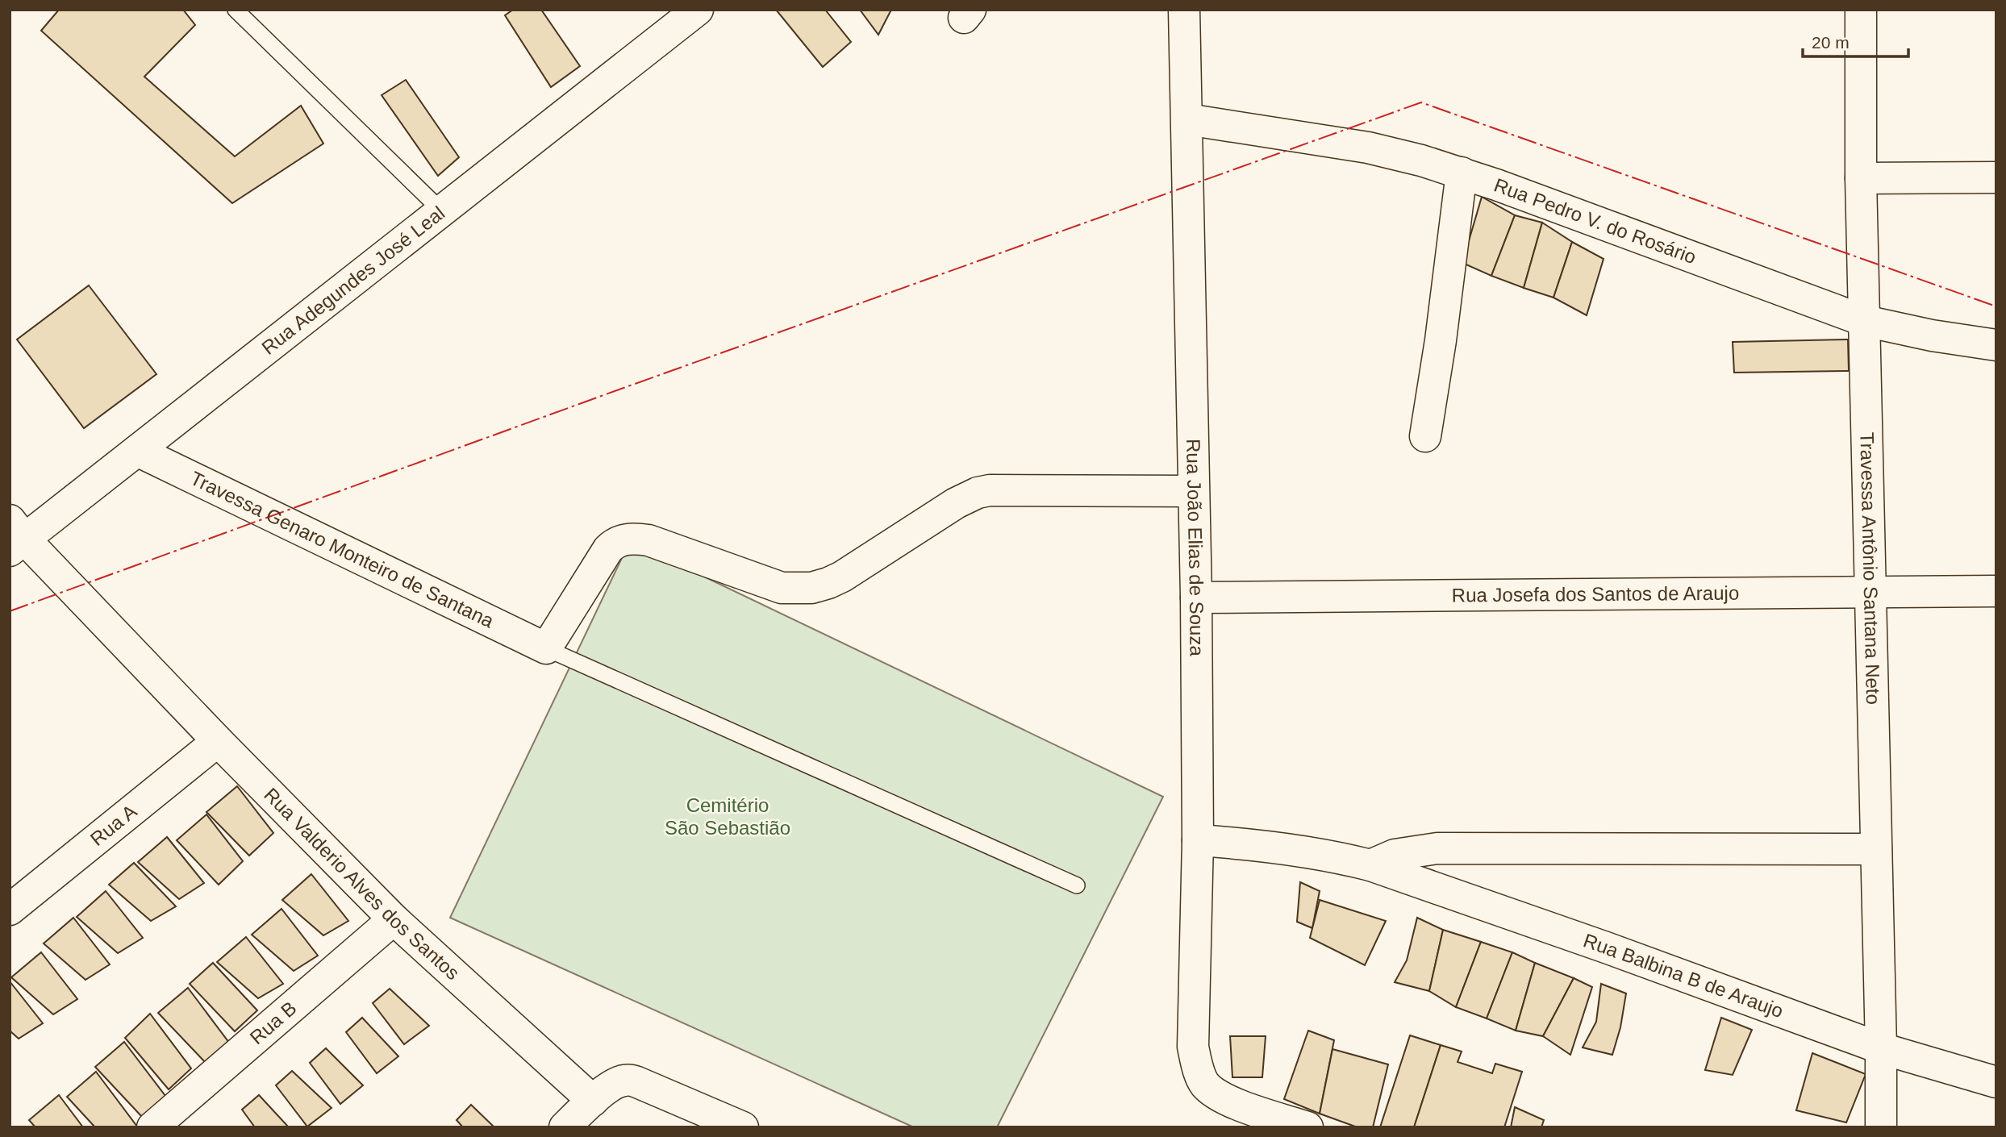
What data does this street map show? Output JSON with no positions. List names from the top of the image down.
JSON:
{
  "streets": {
    "street": [
      "Rua Pedro V. do Rosário",
      "Rua Adegundes José Leal",
      "Rua João Elias de Souza",
      "Travessa Genaro Monteiro de Santana",
      "Travessa Antônio Santana Neto",
      "Rua Josefa dos Santos de Araujo",
      "Rua A",
      "Rua Valderio Alves dos Santos",
      "Rua Balbina B de Araujo",
      "Rua B"
    ]
  },
  "crossings": [
    ["Rua Pedro V. do Rosário", "Rua João Elias de Souza"],
    ["Rua Pedro V. do Rosário", "Travessa Antônio Santana Neto"],
    ["Rua Adegundes José Leal", "Travessa Genaro Monteiro de Santana"],
    ["Rua Adegundes José Leal", "Rua Valderio Alves dos Santos"],
    ["Rua João Elias de Souza", "Rua Josefa dos Santos de Araujo"],
    ["Rua João Elias de Souza", "Rua Balbina B de Araujo"],
    ["Travessa Antônio Santana Neto", "Rua Josefa dos Santos de Araujo"],
    ["Travessa Antônio Santana Neto", "Rua Balbina B de Araujo"],
    ["Rua A", "Rua Valderio Alves dos Santos"],
    ["Rua Valderio Alves dos Santos", "Rua B"]
  ],
  "parks": ["Cemitério São Sebastião"],
  "scale_bar": "20 m"
}
